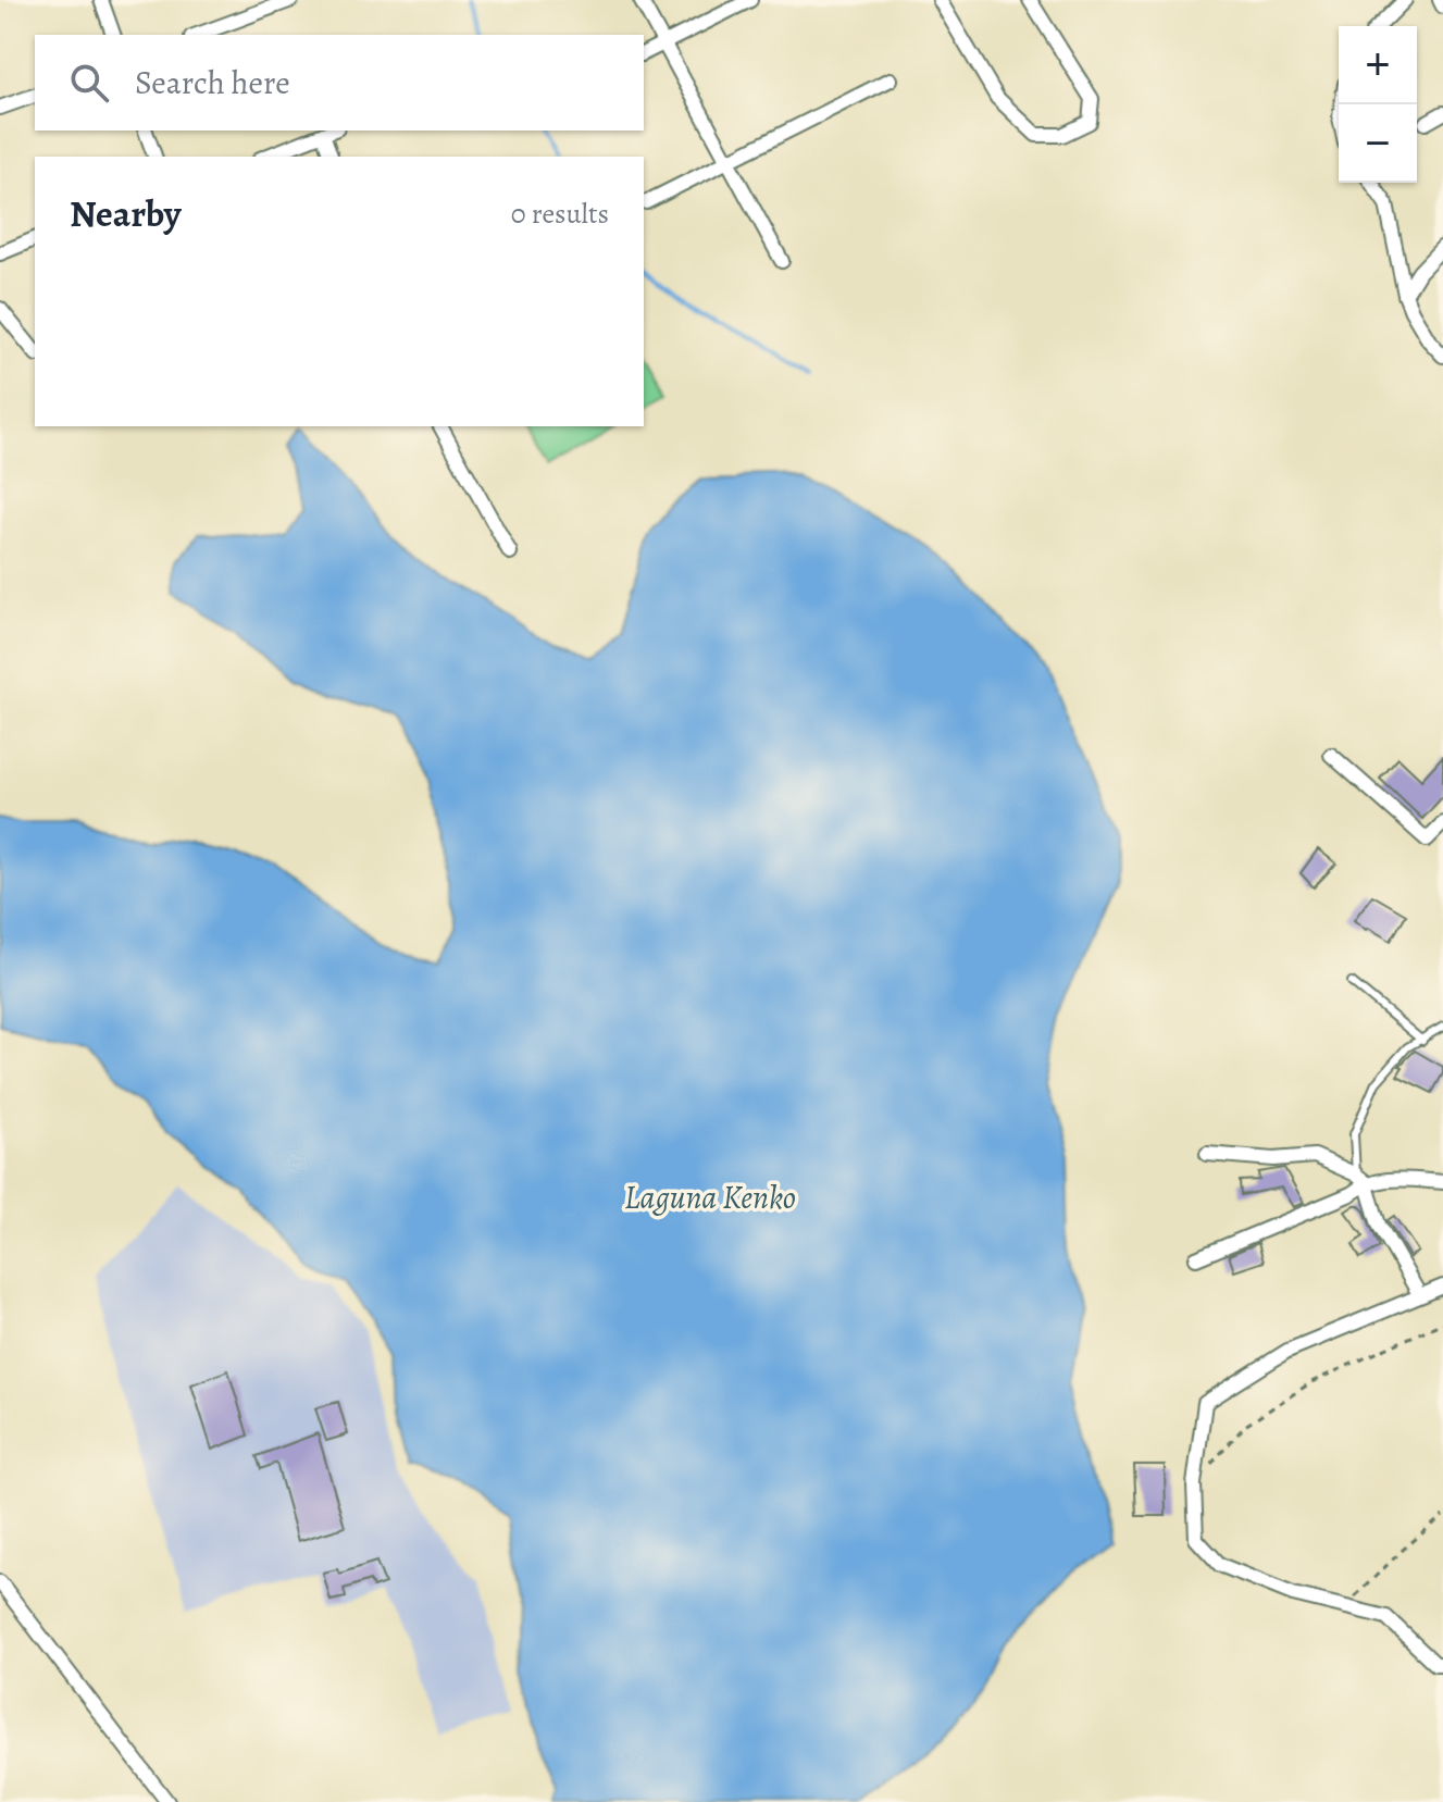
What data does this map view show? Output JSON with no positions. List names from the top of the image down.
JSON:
{
  "water": ["Laguna Kenko"],
  "page": {
    "map_buttons": ["+", "−"],
    "search": "Search here",
    "heading": ["Nearby", "0 results"]
  }
}
